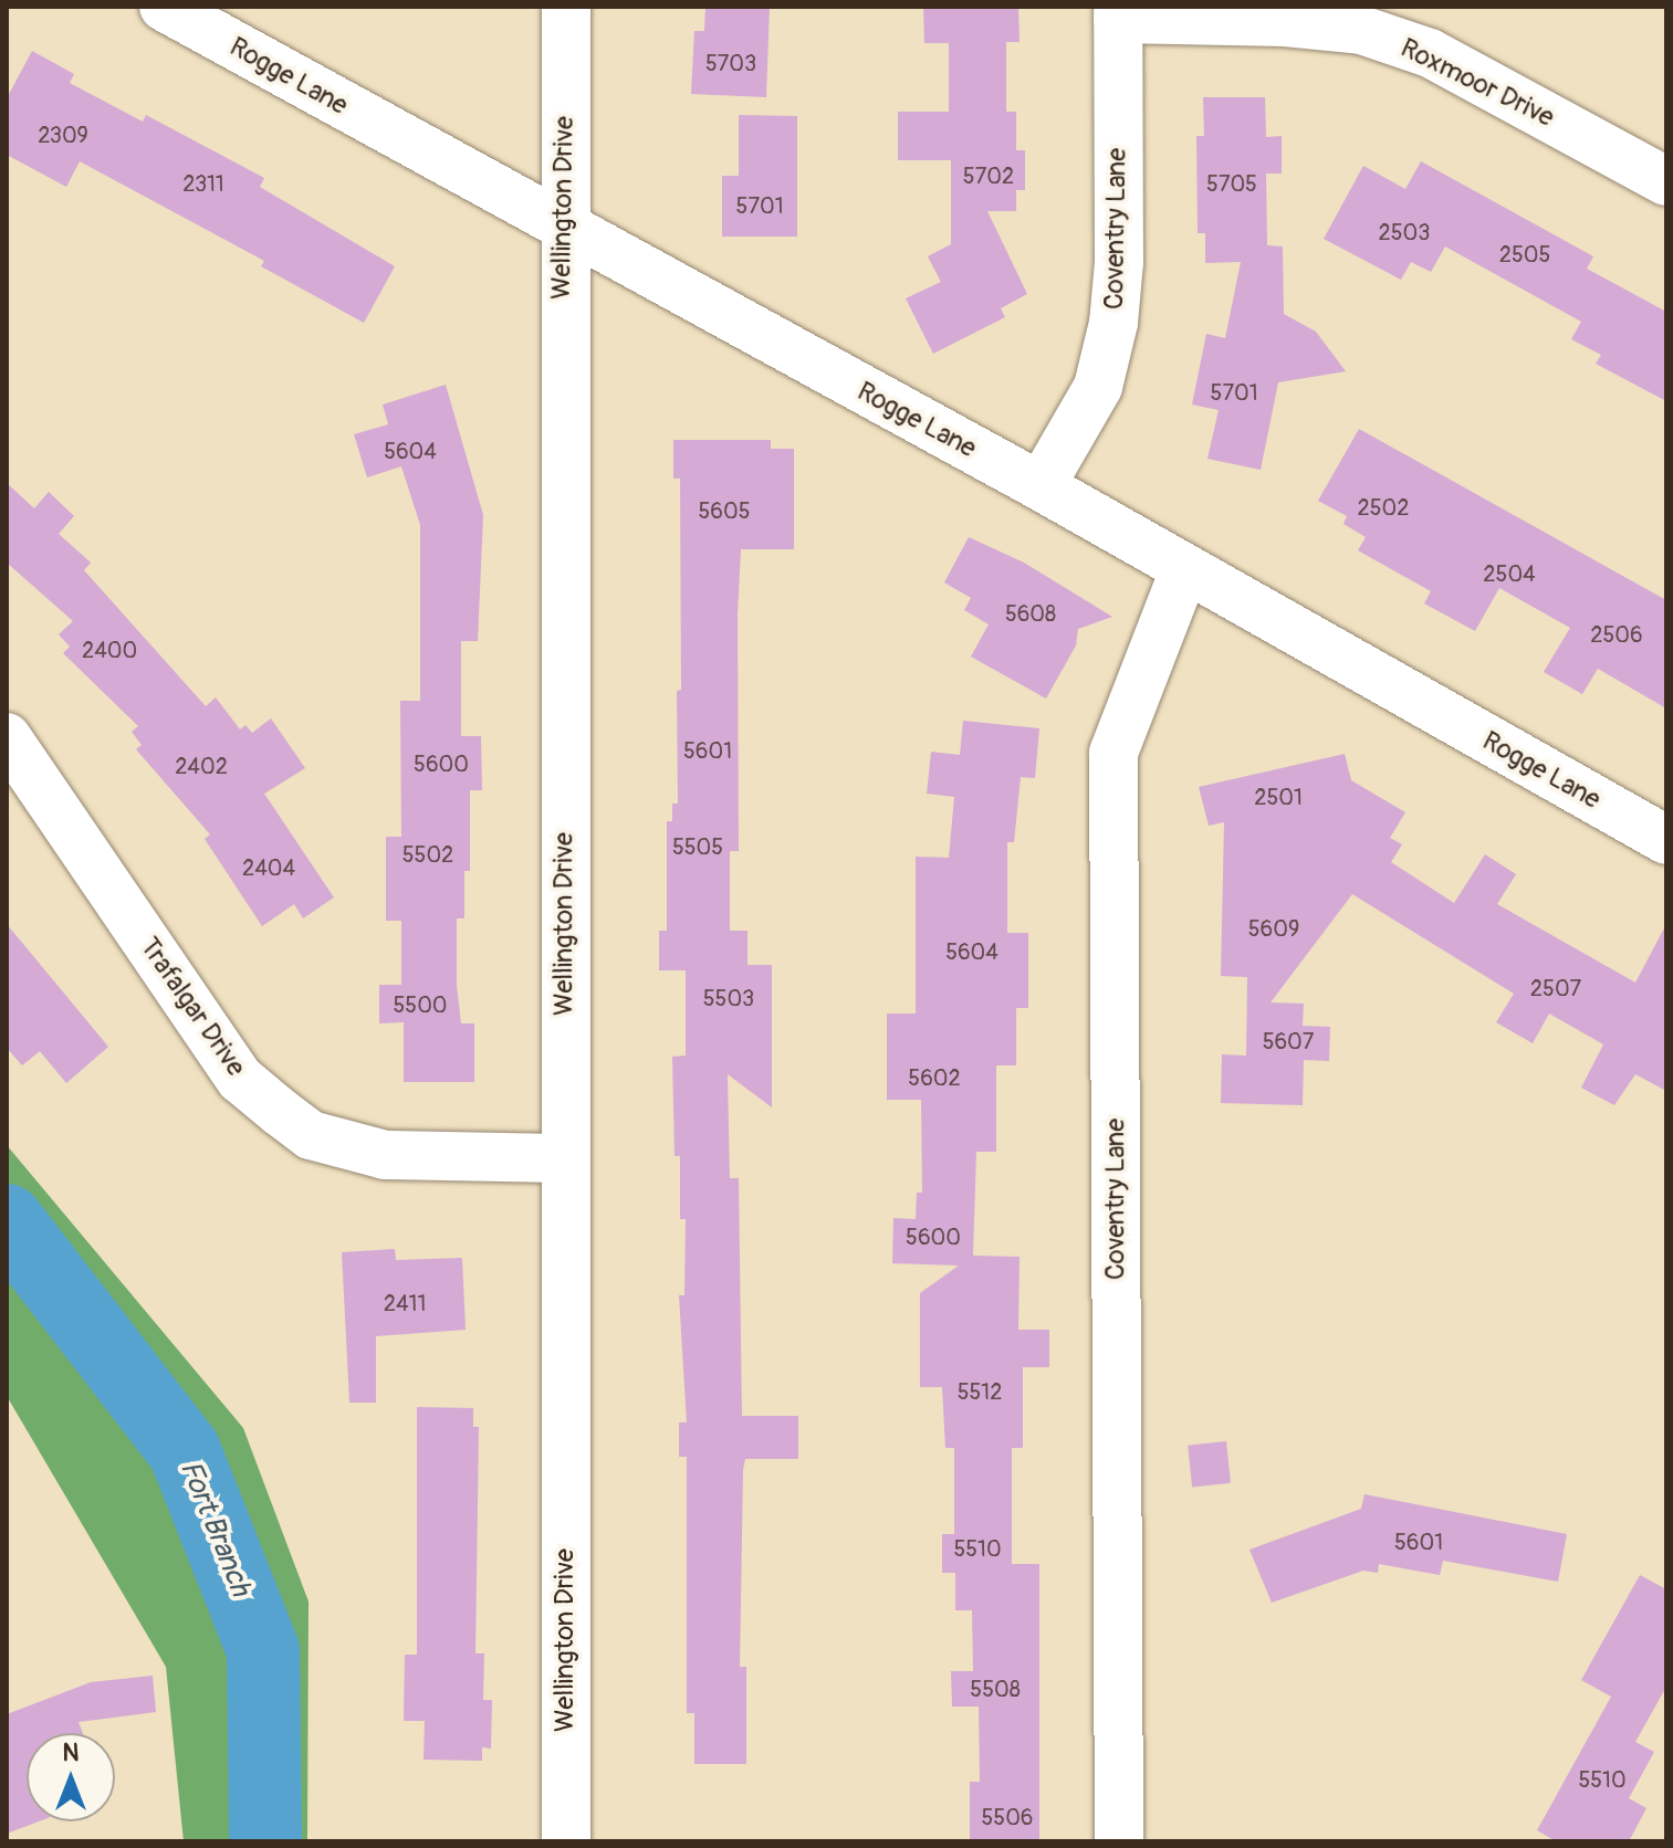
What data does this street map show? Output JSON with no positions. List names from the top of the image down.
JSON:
{
  "streets": {
    "street": [
      "Rogge Lane",
      "Roxmoor Drive",
      "Wellington Drive",
      "Coventry Lane",
      "Trafalgar Drive"
    ]
  },
  "crossings": [
    ["Rogge Lane", "Wellington Drive"],
    ["Rogge Lane", "Coventry Lane"],
    ["Roxmoor Drive", "Coventry Lane"],
    ["Wellington Drive", "Trafalgar Drive"]
  ],
  "water": ["Fort Branch"],
  "house_numbers": [
    "5703",
    "2309",
    "5702",
    "2311",
    "5705",
    "5701",
    "2503",
    "2505",
    "5701",
    "5604",
    "2502",
    "5605",
    "2504",
    "5608",
    "2506",
    "2400",
    "5601",
    "5600",
    "2402",
    "2501",
    "5505",
    "5502",
    "2404",
    "5609",
    "5604",
    "2507",
    "5503",
    "5500",
    "5607",
    "5602",
    "5600",
    "2411",
    "5512",
    "5601",
    "5510",
    "5508",
    "5510",
    "5506"
  ],
  "north": "top"
}
